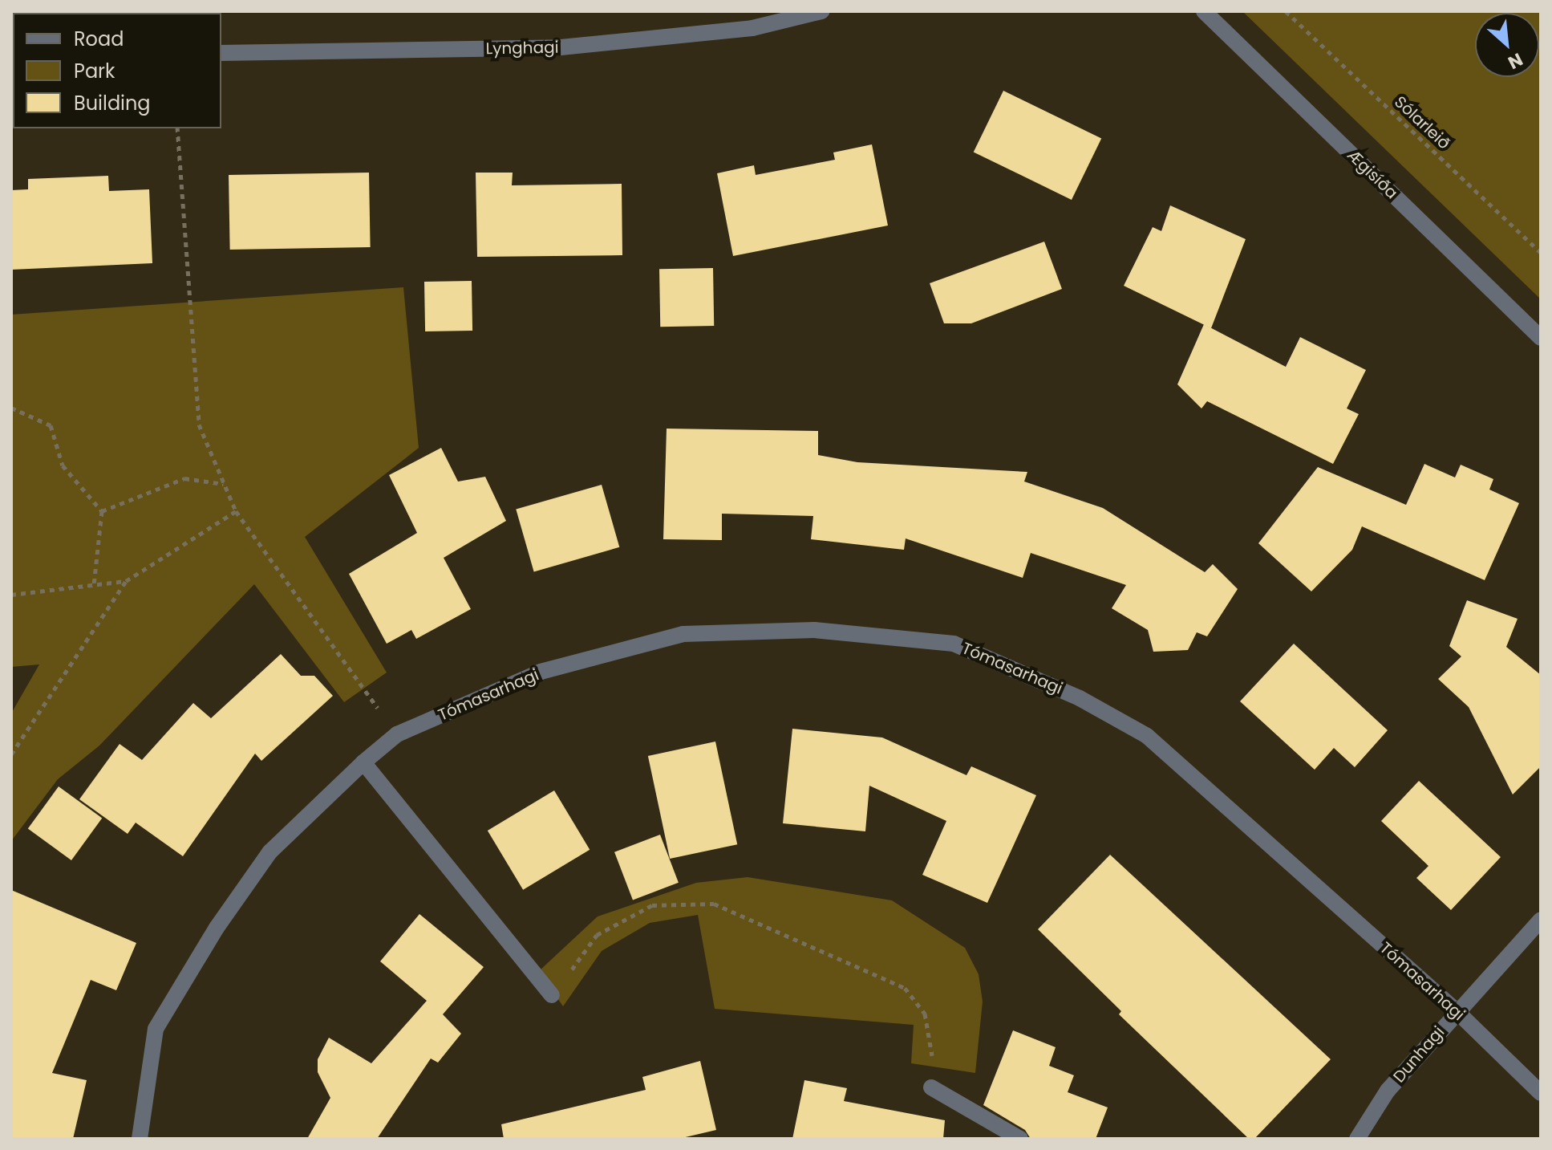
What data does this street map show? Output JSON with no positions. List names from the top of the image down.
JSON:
{
  "streets": {
    "street": [
      "Lynghagi",
      "Ægisíða",
      "Tómasarhagi",
      "Dunhagi"
    ],
    "path": ["Sólarleið"]
  },
  "crossings": [
    ["Tómasarhagi", "Dunhagi"]
  ],
  "legend": ["Road", "Park", "Building"],
  "north": "bottom right"
}
